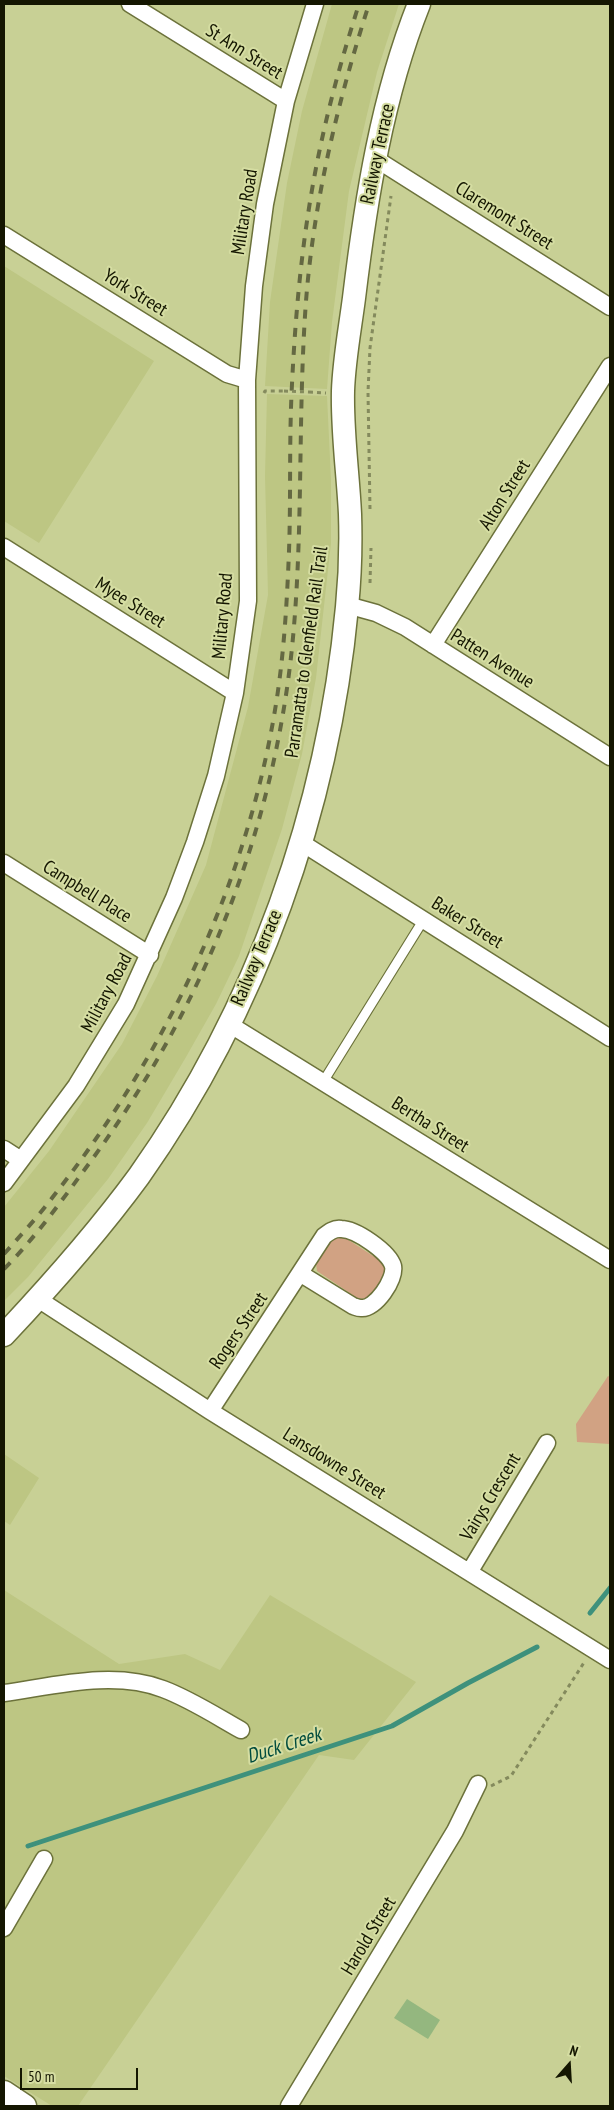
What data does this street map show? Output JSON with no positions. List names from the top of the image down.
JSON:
{
  "streets": {
    "main road": ["Railway Terrace"],
    "street": [
      "St Ann Street",
      "Military Road",
      "Claremont Street",
      "York Street",
      "Alton Street",
      "Myee Street",
      "Patten Avenue",
      "Campbell Place",
      "Baker Street",
      "Bertha Street",
      "Rogers Street",
      "Lansdowne Street",
      "Vairys Crescent",
      "Harold Street"
    ]
  },
  "crossings": [
    ["St Ann Street", "Military Road"],
    ["Railway Terrace", "Claremont Street"],
    ["Railway Terrace", "Patten Avenue"],
    ["Railway Terrace", "Baker Street"],
    ["Railway Terrace", "Bertha Street"],
    ["Railway Terrace", "Lansdowne Street"],
    ["Military Road", "York Street"],
    ["Military Road", "Myee Street"],
    ["Military Road", "Campbell Place"],
    ["Alton Street", "Patten Avenue"],
    ["Rogers Street", "Lansdowne Street"],
    ["Lansdowne Street", "Vairys Crescent"]
  ],
  "water": ["Duck Creek"],
  "scale_bar": "50 m",
  "north": "top"
}
